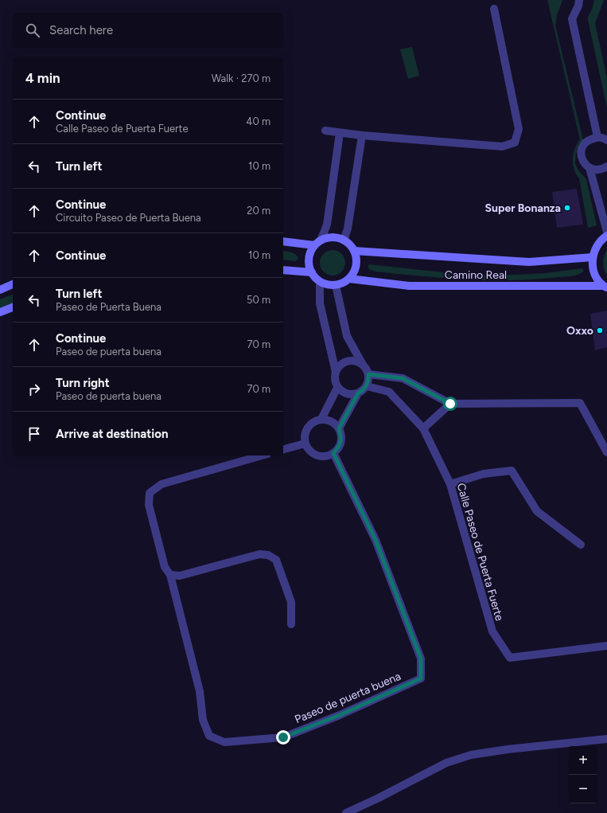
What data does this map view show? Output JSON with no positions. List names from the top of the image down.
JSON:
{
  "streets": {
    "main road": ["Camino Real"],
    "street": ["Calle Paseo de Puerta Fuerte", "Paseo de puerta buena"]
  },
  "places": ["Super Bonanza", "Oxxo"],
  "page": {
    "search": "Search here",
    "heading": ["4 min", "Walk · 270 m"],
    "list": [
      ["Continue", "Calle Paseo de Puerta Fuerte", "40 m"],
      ["Turn left", "10 m"],
      ["Continue", "Circuito Paseo de Puerta Buena", "20 m"],
      ["Continue", "10 m"],
      ["Turn left", "Paseo de Puerta Buena", "50 m"],
      ["Continue", "Paseo de puerta buena", "70 m"],
      ["Turn right", "Paseo de puerta buena", "70 m"],
      "Arrive at destination"
    ],
    "map_buttons": ["+", "−"]
  }
}
